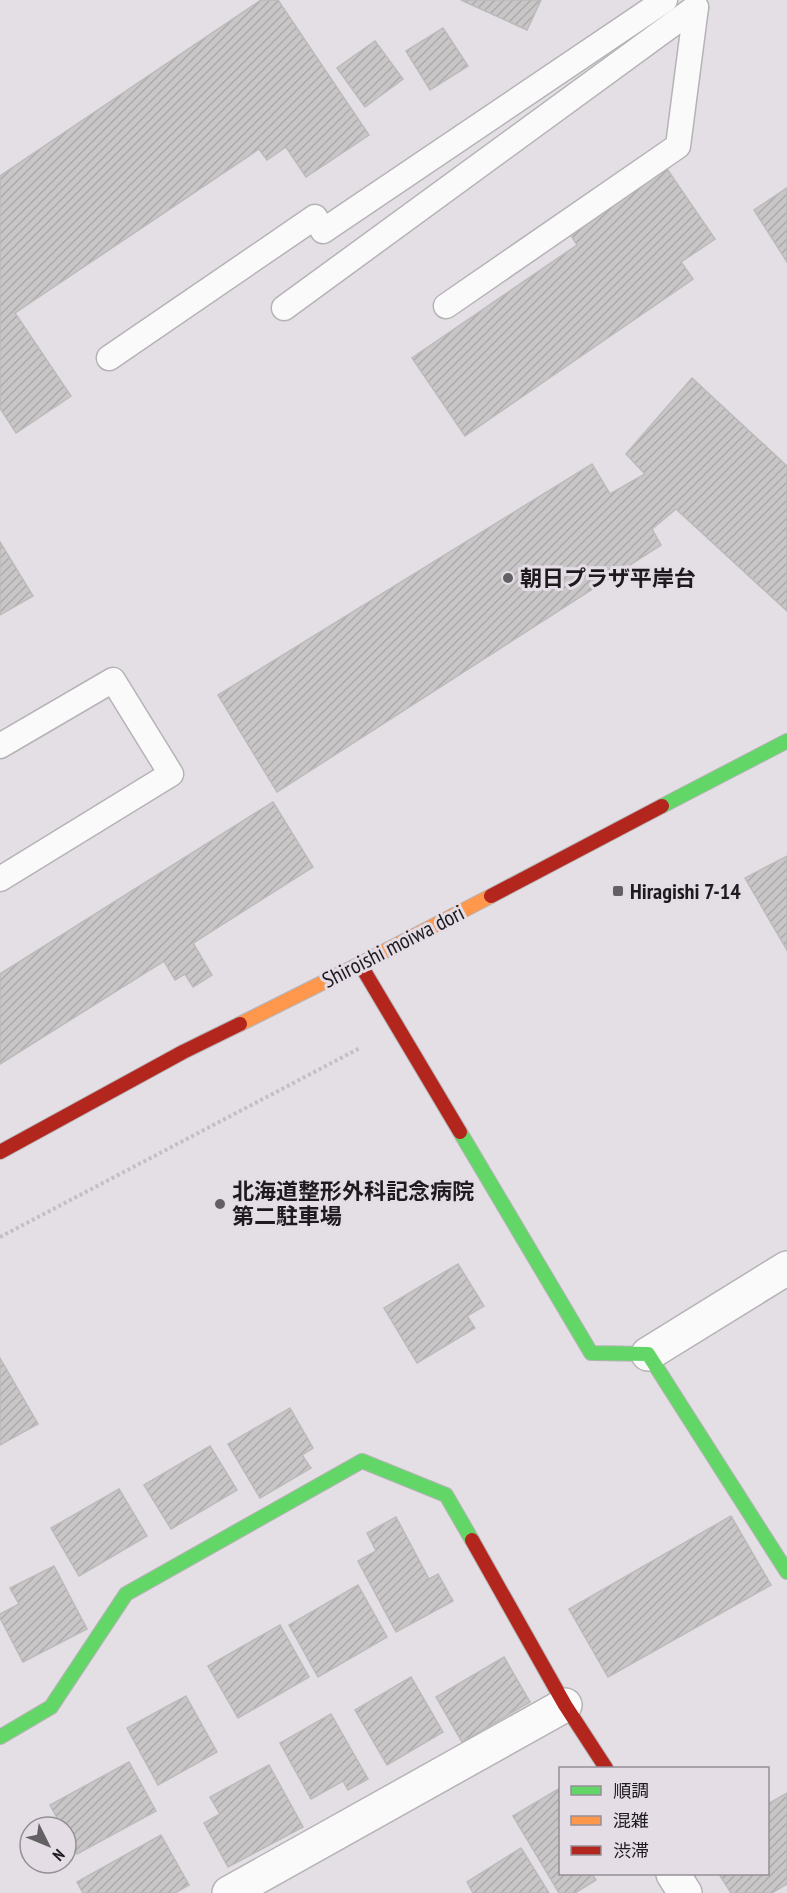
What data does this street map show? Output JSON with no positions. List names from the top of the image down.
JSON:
{
  "streets": {
    "street": ["Shiroishi moiwa dori"]
  },
  "places": {
    "other": ["朝日プラザ平岸台", "北海道整形外科記念病院 第二駐車場"],
    "transit": ["Hiragishi 7-14"]
  },
  "legend": ["順調", "混雑", "渋滞"],
  "north": "bottom right"
}
